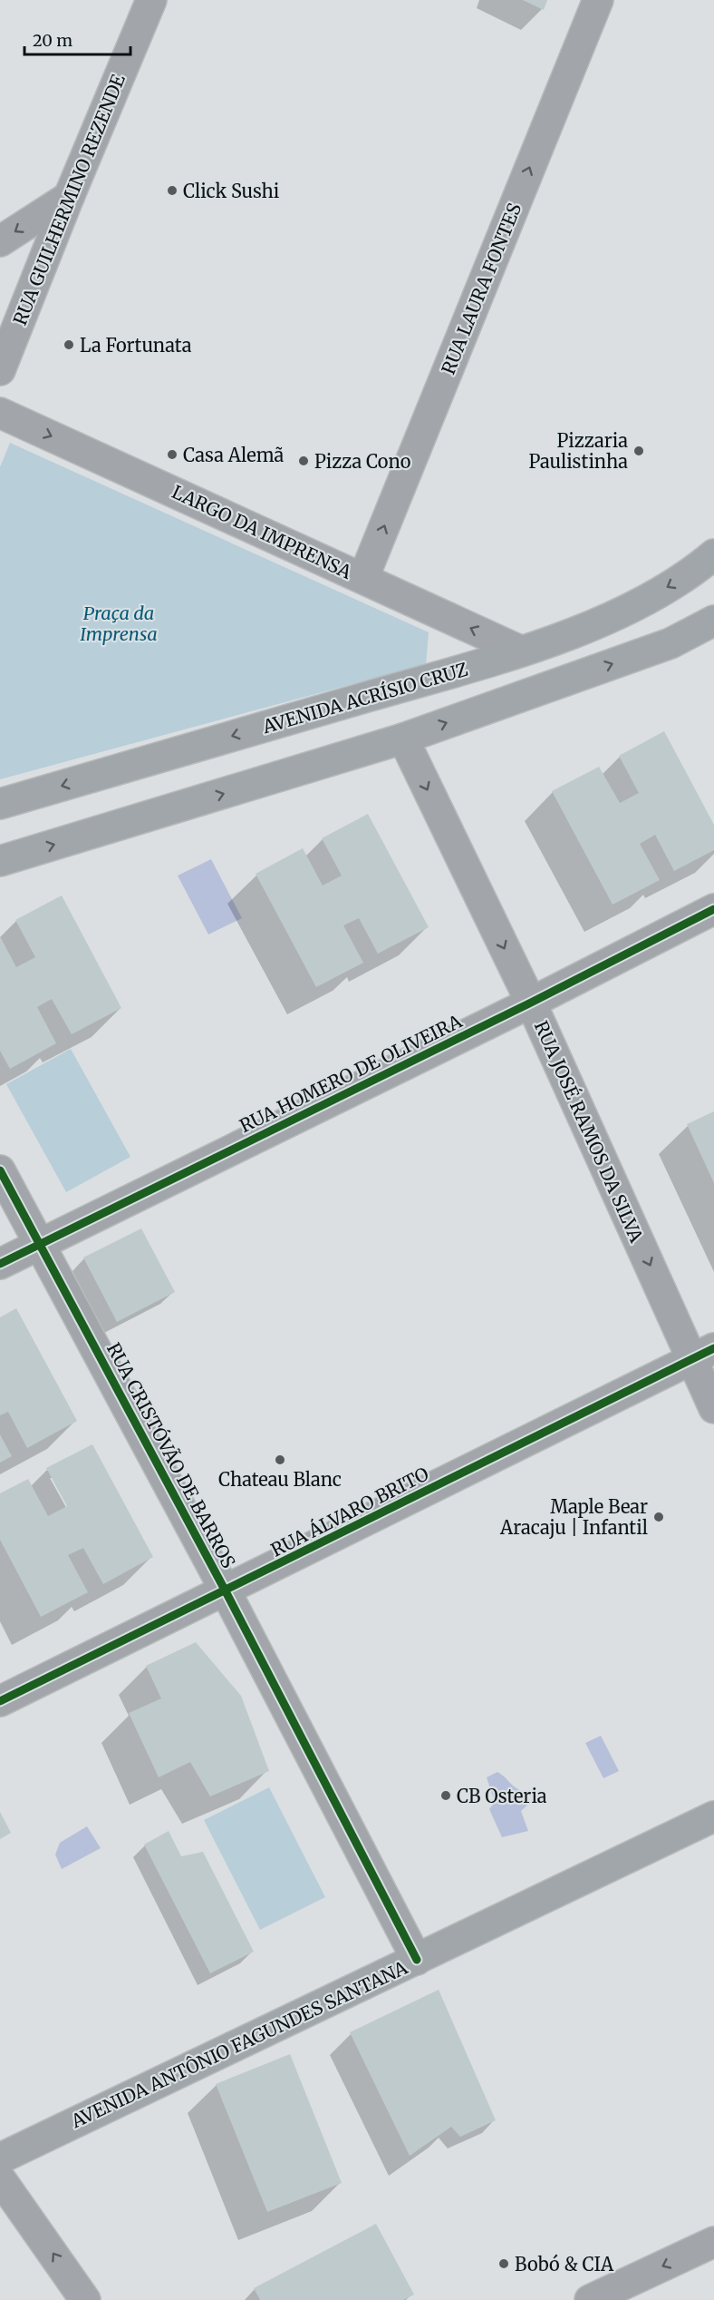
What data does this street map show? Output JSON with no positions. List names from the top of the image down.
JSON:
{
  "streets": {
    "street": [
      "RUA GUILHERMINO REZENDE",
      "RUA LAURA FONTES",
      "LARGO DA IMPRENSA",
      "AVENIDA ACRÍSIO CRUZ",
      "RUA HOMERO DE OLIVEIRA",
      "RUA JOSÉ RAMOS DA SILVA",
      "RUA CRISTÓVÃO DE BARROS",
      "RUA ÁLVARO BRITO",
      "AVENIDA ANTÔNIO FAGUNDES SANTANA"
    ]
  },
  "crossings": [
    ["RUA LAURA FONTES", "LARGO DA IMPRENSA"],
    ["LARGO DA IMPRENSA", "AVENIDA ACRÍSIO CRUZ"],
    ["RUA HOMERO DE OLIVEIRA", "RUA JOSÉ RAMOS DA SILVA"],
    ["RUA HOMERO DE OLIVEIRA", "RUA CRISTÓVÃO DE BARROS"],
    ["RUA JOSÉ RAMOS DA SILVA", "RUA ÁLVARO BRITO"],
    ["RUA CRISTÓVÃO DE BARROS", "RUA ÁLVARO BRITO"],
    ["RUA CRISTÓVÃO DE BARROS", "AVENIDA ANTÔNIO FAGUNDES SANTANA"]
  ],
  "one_way": ["RUA LAURA FONTES", "RUA JOSÉ RAMOS DA SILVA"],
  "parks": ["Praça da Imprensa"],
  "places": [
    "Click Sushi",
    "La Fortunata",
    "Pizzaria Paulistinha",
    "Casa Alemã",
    "Pizza Cono",
    "Chateau Blanc",
    "Maple Bear Aracaju | Infantil",
    "CB Osteria",
    "Bobó & CIA"
  ],
  "scale_bar": "20 m"
}
